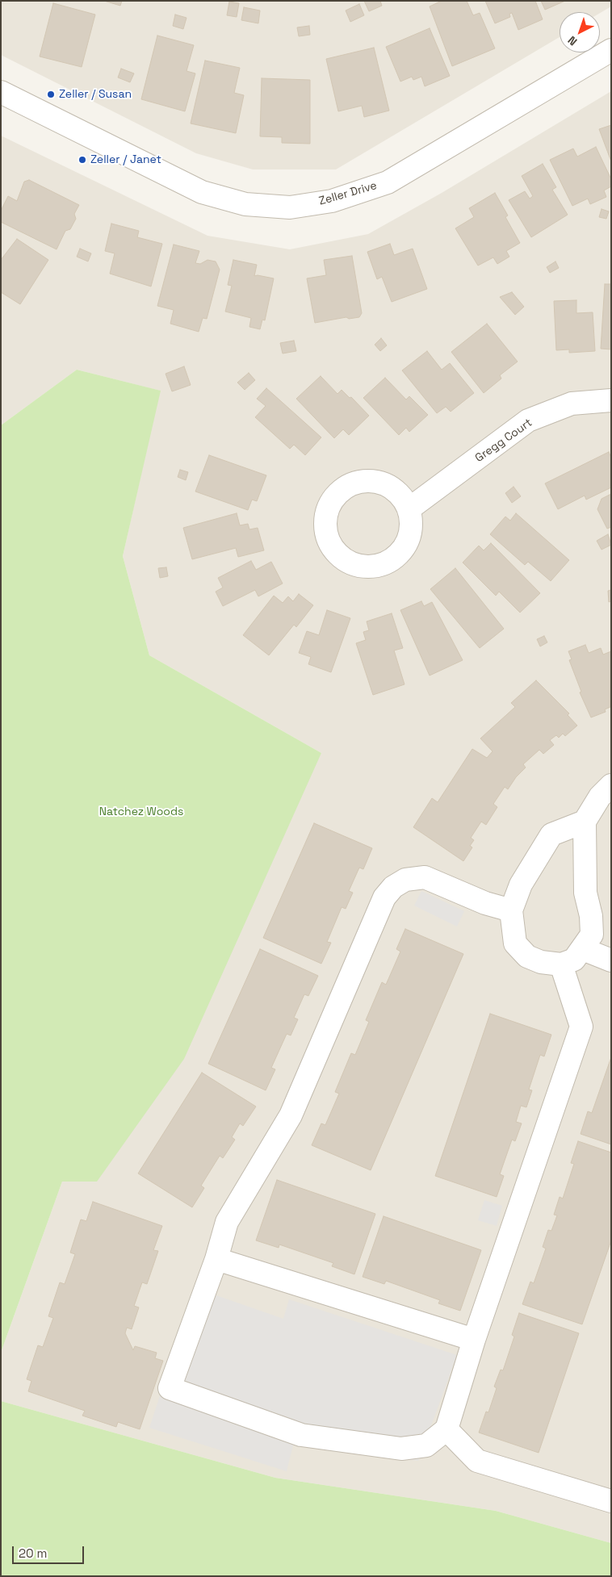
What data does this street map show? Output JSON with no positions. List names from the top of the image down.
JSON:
{
  "streets": {
    "street": ["Zeller Drive", "Gregg Court"]
  },
  "parks": ["Natchez Woods"],
  "places": ["Zeller / Susan", "Zeller / Janet"],
  "scale_bar": "20 m",
  "north": "bottom left"
}
